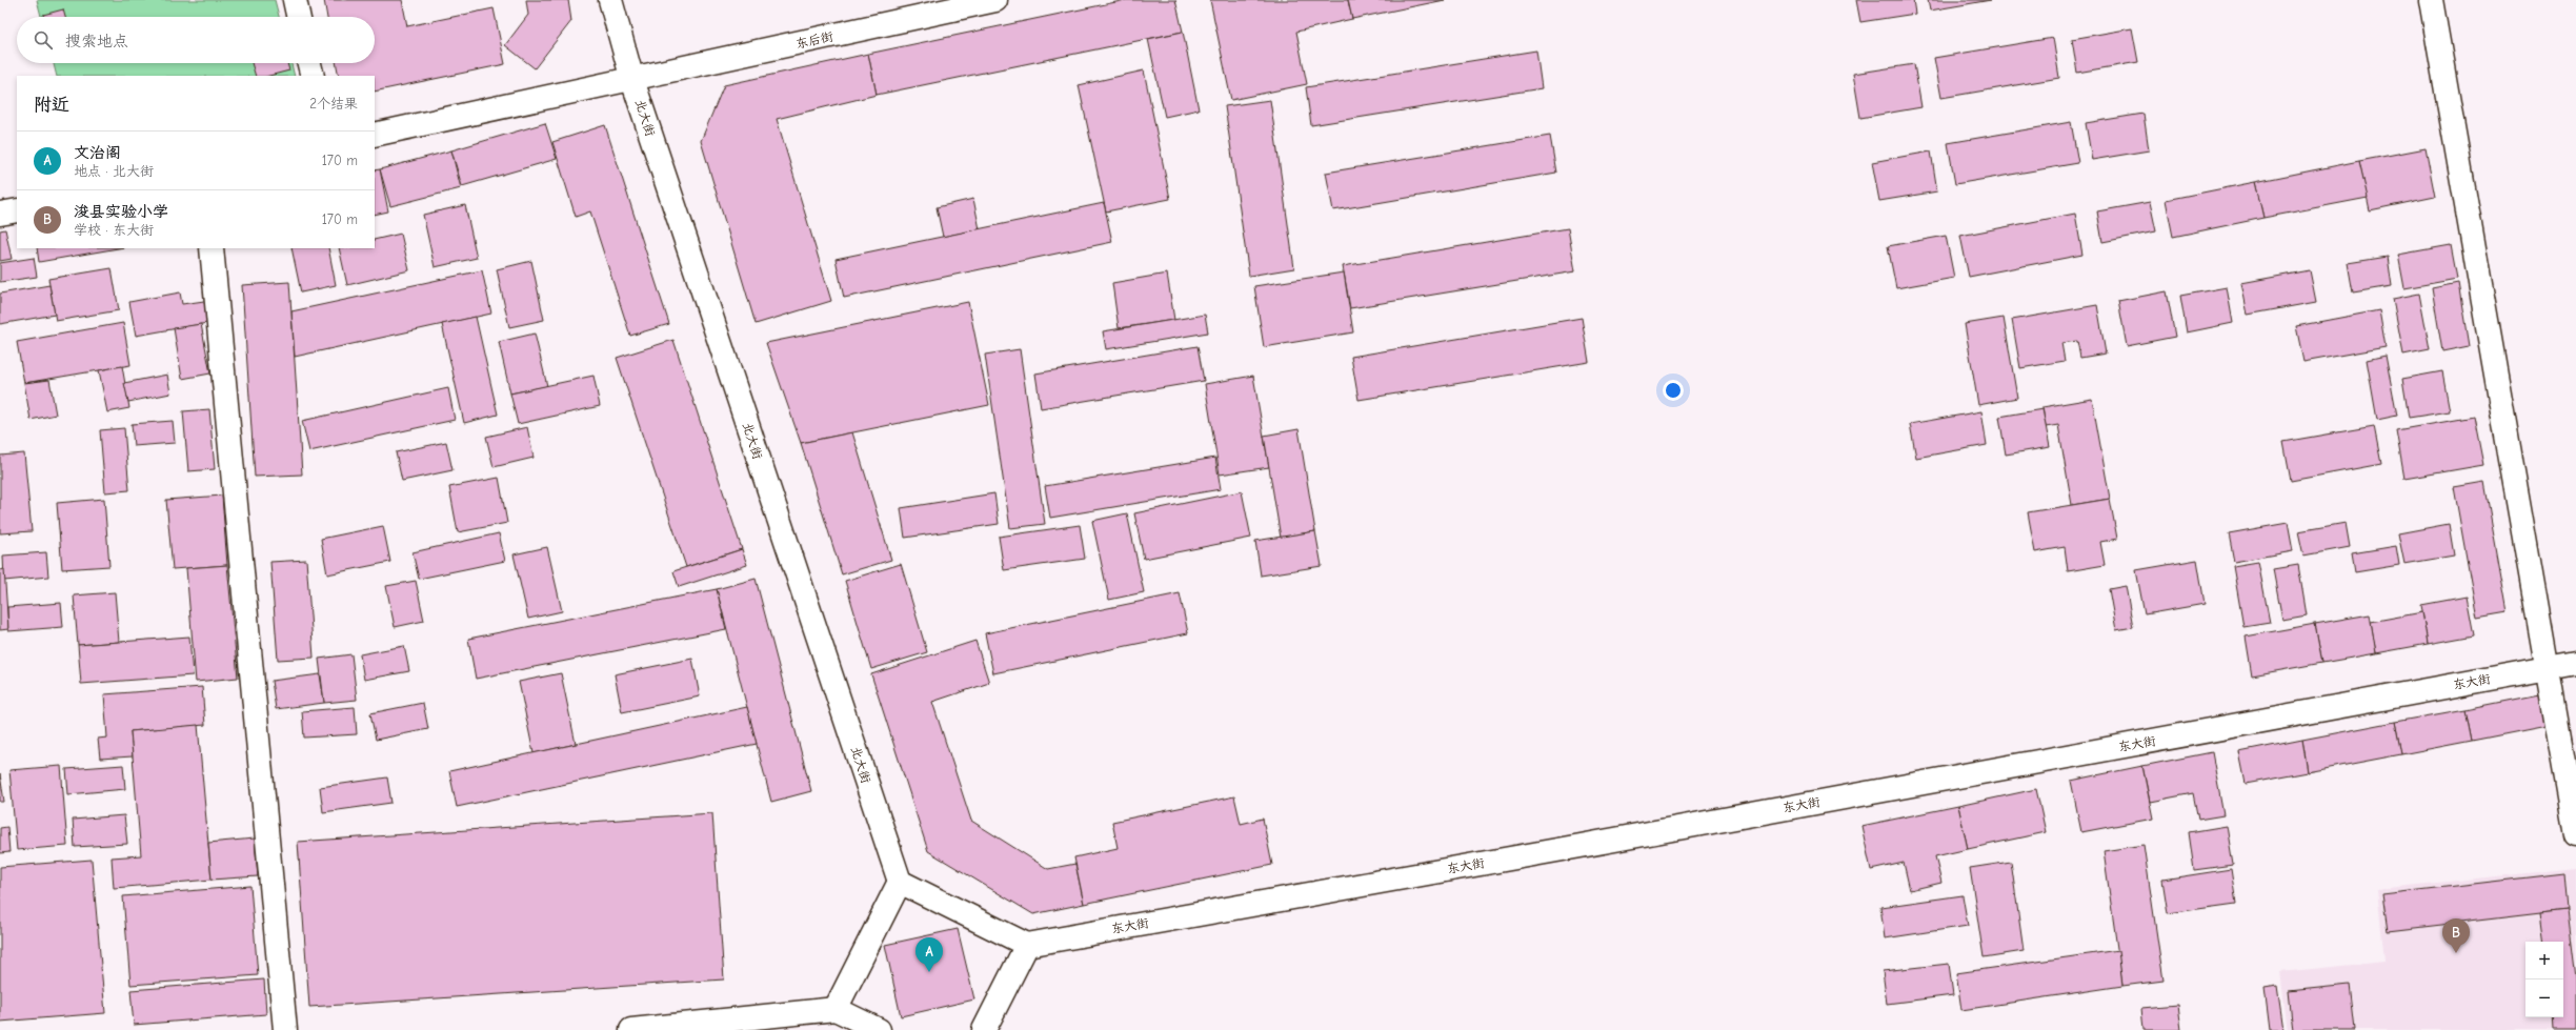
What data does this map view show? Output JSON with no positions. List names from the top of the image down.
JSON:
{
  "streets": {
    "street": ["东后街", "北大街", "东大街"]
  },
  "crossings": [
    ["东后街", "北大街"]
  ],
  "page": {
    "search": "搜索地点",
    "heading": ["附近", "2个结果"],
    "list": [
      {
        "mark": "A",
        "name": "文治阁",
        "note": "地点 · 北大街",
        "value": "170 m"
      },
      {
        "mark": "B",
        "name": "浚县实验小学",
        "note": "学校 · 东大街",
        "value": "170 m"
      }
    ],
    "pins": ["B", "A"],
    "map_buttons": ["+", "−"]
  }
}
